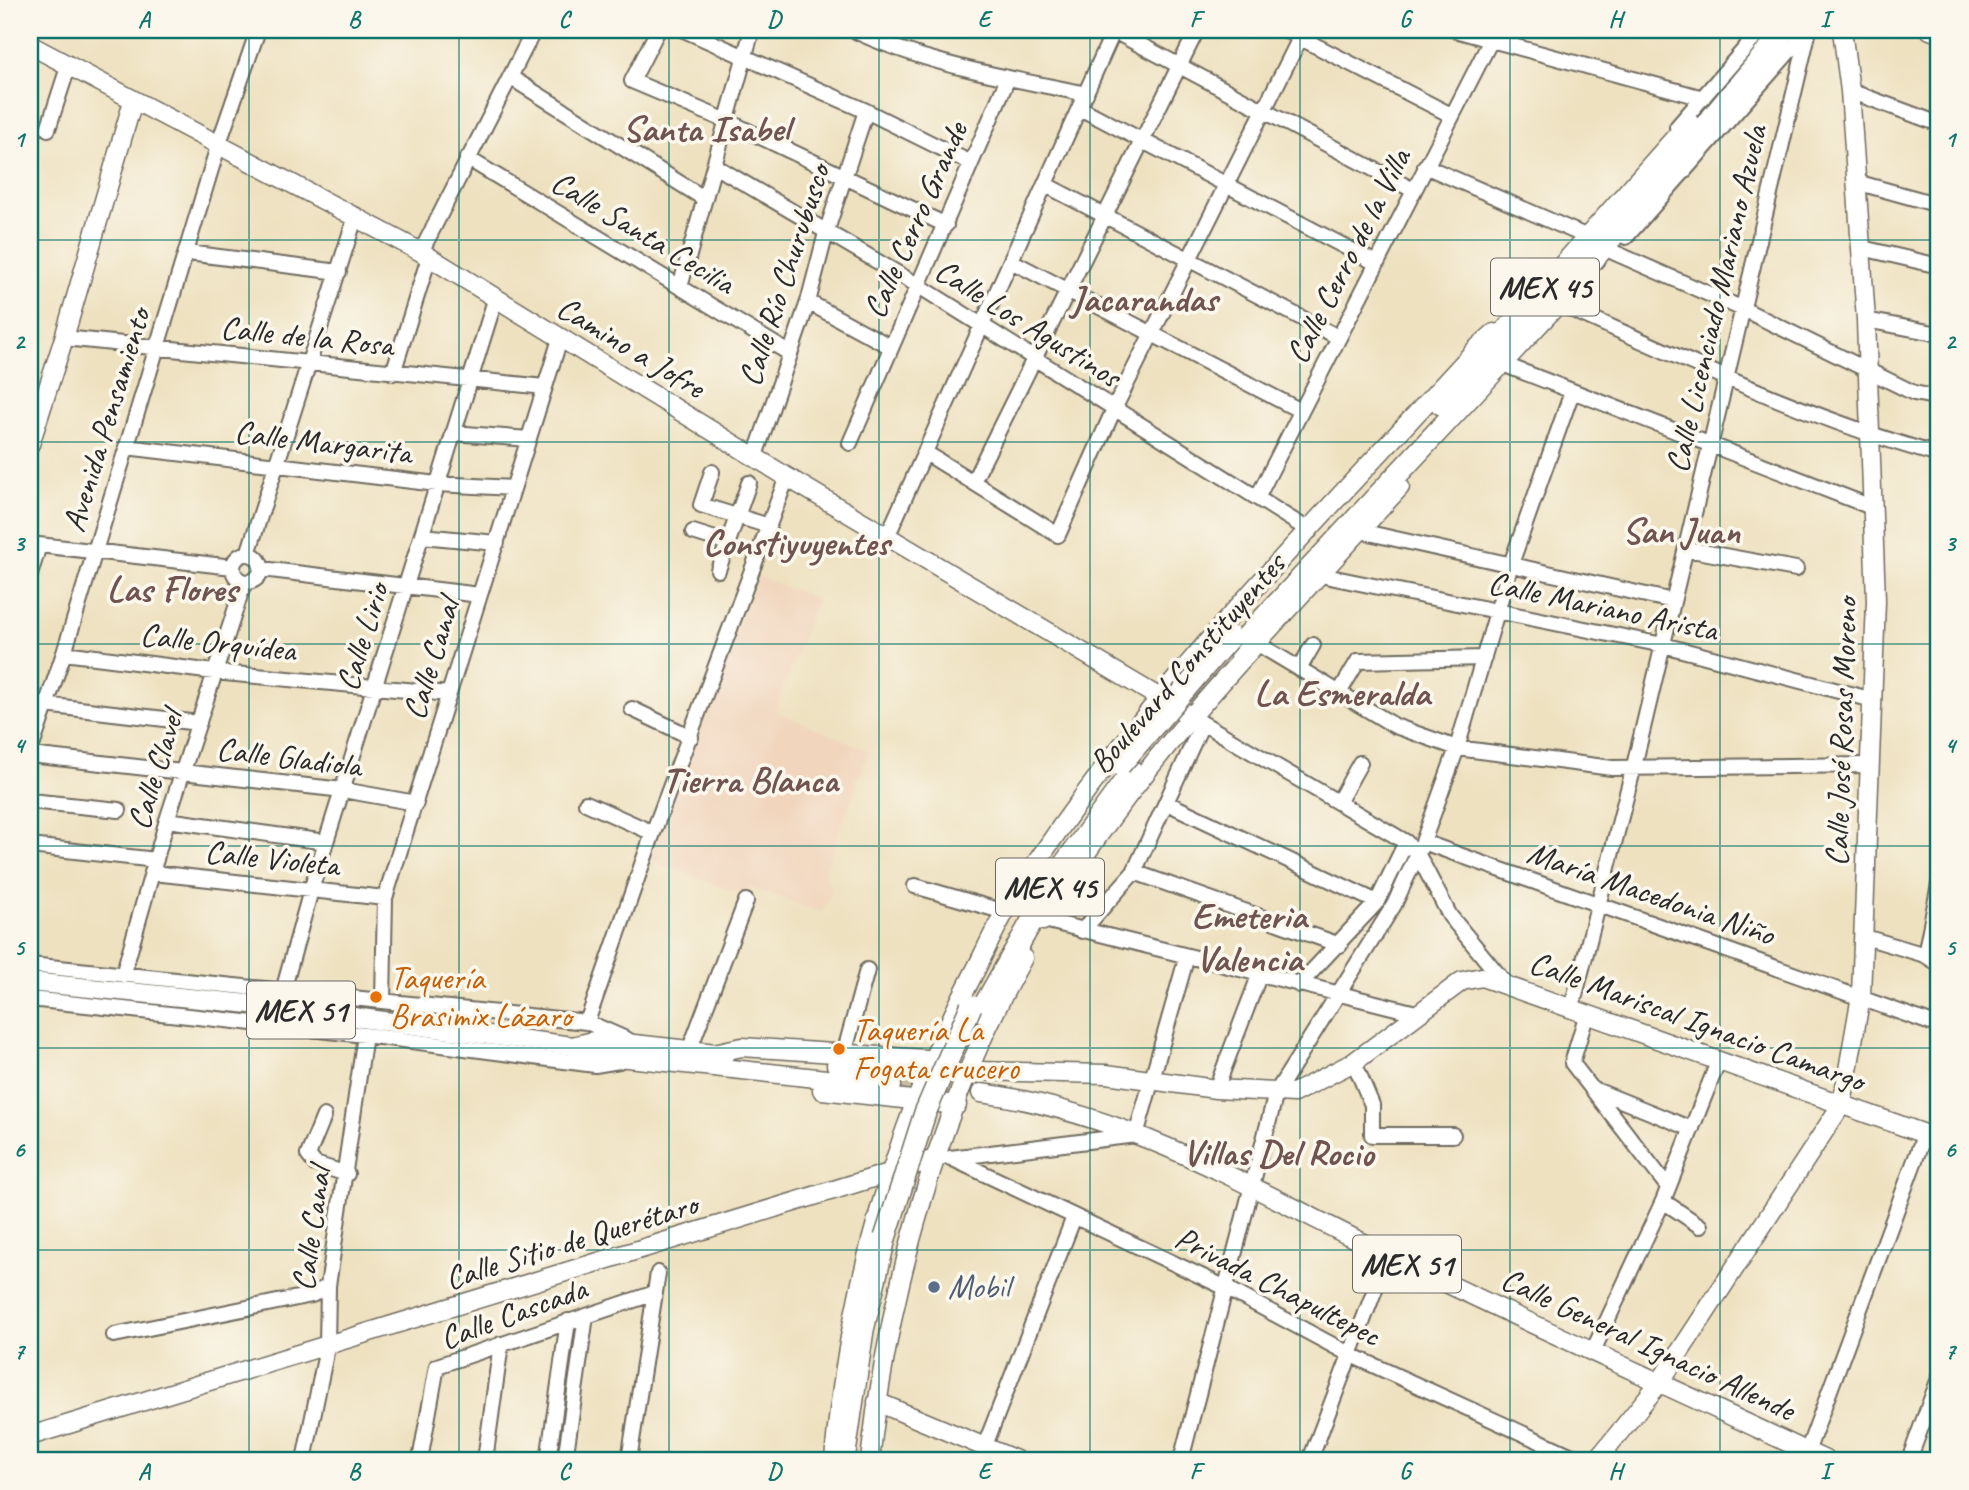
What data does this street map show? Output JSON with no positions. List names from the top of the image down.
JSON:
{
  "streets": {
    "highway": ["MEX 45", "Boulevard Constituyentes"],
    "main road": [
      "Camino a Jofre",
      "Calle José Rosas Moreno",
      "MEX 51",
      "Calle Mariscal Ignacio Camargo",
      "Calle Sitio de Querétaro",
      "Calle General Ignacio Allende"
    ],
    "street": [
      "Calle Cerro Grande",
      "Calle Santa Cecilia",
      "Calle Cerro de la Villa",
      "Calle Río Churubusco",
      "Calle Licenciado Mariano Azuela",
      "Calle Los Agustinos",
      "Calle de la Rosa",
      "Avenida Pensamiento",
      "Calle Margarita",
      "Calle Mariano Arista",
      "Calle Lirio",
      "Calle Orquídea",
      "Calle Canal",
      "Calle Gladiola",
      "Calle Clavel",
      "Calle Violeta",
      "María Macedonia Niño",
      "Privada Chapultepec",
      "Calle Cascada"
    ]
  },
  "crossings": [
    ["Calle Cerro Grande", "Calle Los Agustinos"],
    ["Calle Santa Cecilia", "Calle Río Churubusco"],
    ["Calle Cerro de la Villa", "Calle Los Agustinos"],
    ["Calle Río Churubusco", "Calle Los Agustinos"],
    ["Calle Río Churubusco", "Camino a Jofre"],
    ["Calle Licenciado Mariano Azuela", "Calle Mariano Arista"],
    ["Calle Licenciado Mariano Azuela", "Boulevard Constituyentes"],
    ["Calle Licenciado Mariano Azuela", "María Macedonia Niño"],
    ["Calle Licenciado Mariano Azuela", "Calle Mariscal Ignacio Camargo"],
    ["Calle Los Agustinos", "Boulevard Constituyentes"],
    ["Calle de la Rosa", "Avenida Pensamiento"],
    ["Calle de la Rosa", "Calle Lirio"],
    ["Calle de la Rosa", "Calle Canal"],
    ["Camino a Jofre", "Avenida Pensamiento"],
    ["Camino a Jofre", "Calle Lirio"],
    ["Camino a Jofre", "Calle Canal"],
    ["Avenida Pensamiento", "Calle Margarita"],
    ["Avenida Pensamiento", "Calle Orquídea"],
    ["Avenida Pensamiento", "Calle Gladiola"],
    ["Calle Margarita", "Calle Lirio"],
    ["Calle Margarita", "Calle Canal"],
    ["Calle Mariano Arista", "Calle José Rosas Moreno"],
    ["Calle Lirio", "Calle Orquídea"],
    ["Calle Lirio", "Calle Gladiola"],
    ["Calle Lirio", "Calle Violeta"],
    ["Calle Orquídea", "Calle Canal"],
    ["Calle Orquídea", "Calle Clavel"],
    ["Calle Canal", "Calle Gladiola"],
    ["Calle Canal", "Calle Violeta"],
    ["Calle Canal", "Calle Sitio de Querétaro"],
    ["Calle José Rosas Moreno", "María Macedonia Niño"],
    ["Calle José Rosas Moreno", "Calle Mariscal Ignacio Camargo"],
    ["Calle José Rosas Moreno", "Calle General Ignacio Allende"],
    ["Calle Gladiola", "Calle Clavel"],
    ["Calle Clavel", "Calle Violeta"],
    ["María Macedonia Niño", "Calle Mariscal Ignacio Camargo"],
    ["Calle Sitio de Querétaro", "Privada Chapultepec"],
    ["Calle Sitio de Querétaro", "Calle General Ignacio Allende"]
  ],
  "districts": [
    "Santa Isabel",
    "Jacarandas",
    "San Juan",
    "Constiyuyentes",
    "Las Flores",
    "La Esmeralda",
    "Tierra Blanca",
    "Emeteria Valencia",
    "Villas Del Rocio"
  ],
  "places": ["Taquería Brasimix Lázaro", "Taquería La Fogata crucero", "Mobil"],
  "grid": {
    "columns": [
      "A",
      "B",
      "C",
      "D",
      "E",
      "F",
      "G",
      "H",
      "I"
    ],
    "rows": [
      "1",
      "2",
      "3",
      "4",
      "5",
      "6",
      "7"
    ]
  }
}
